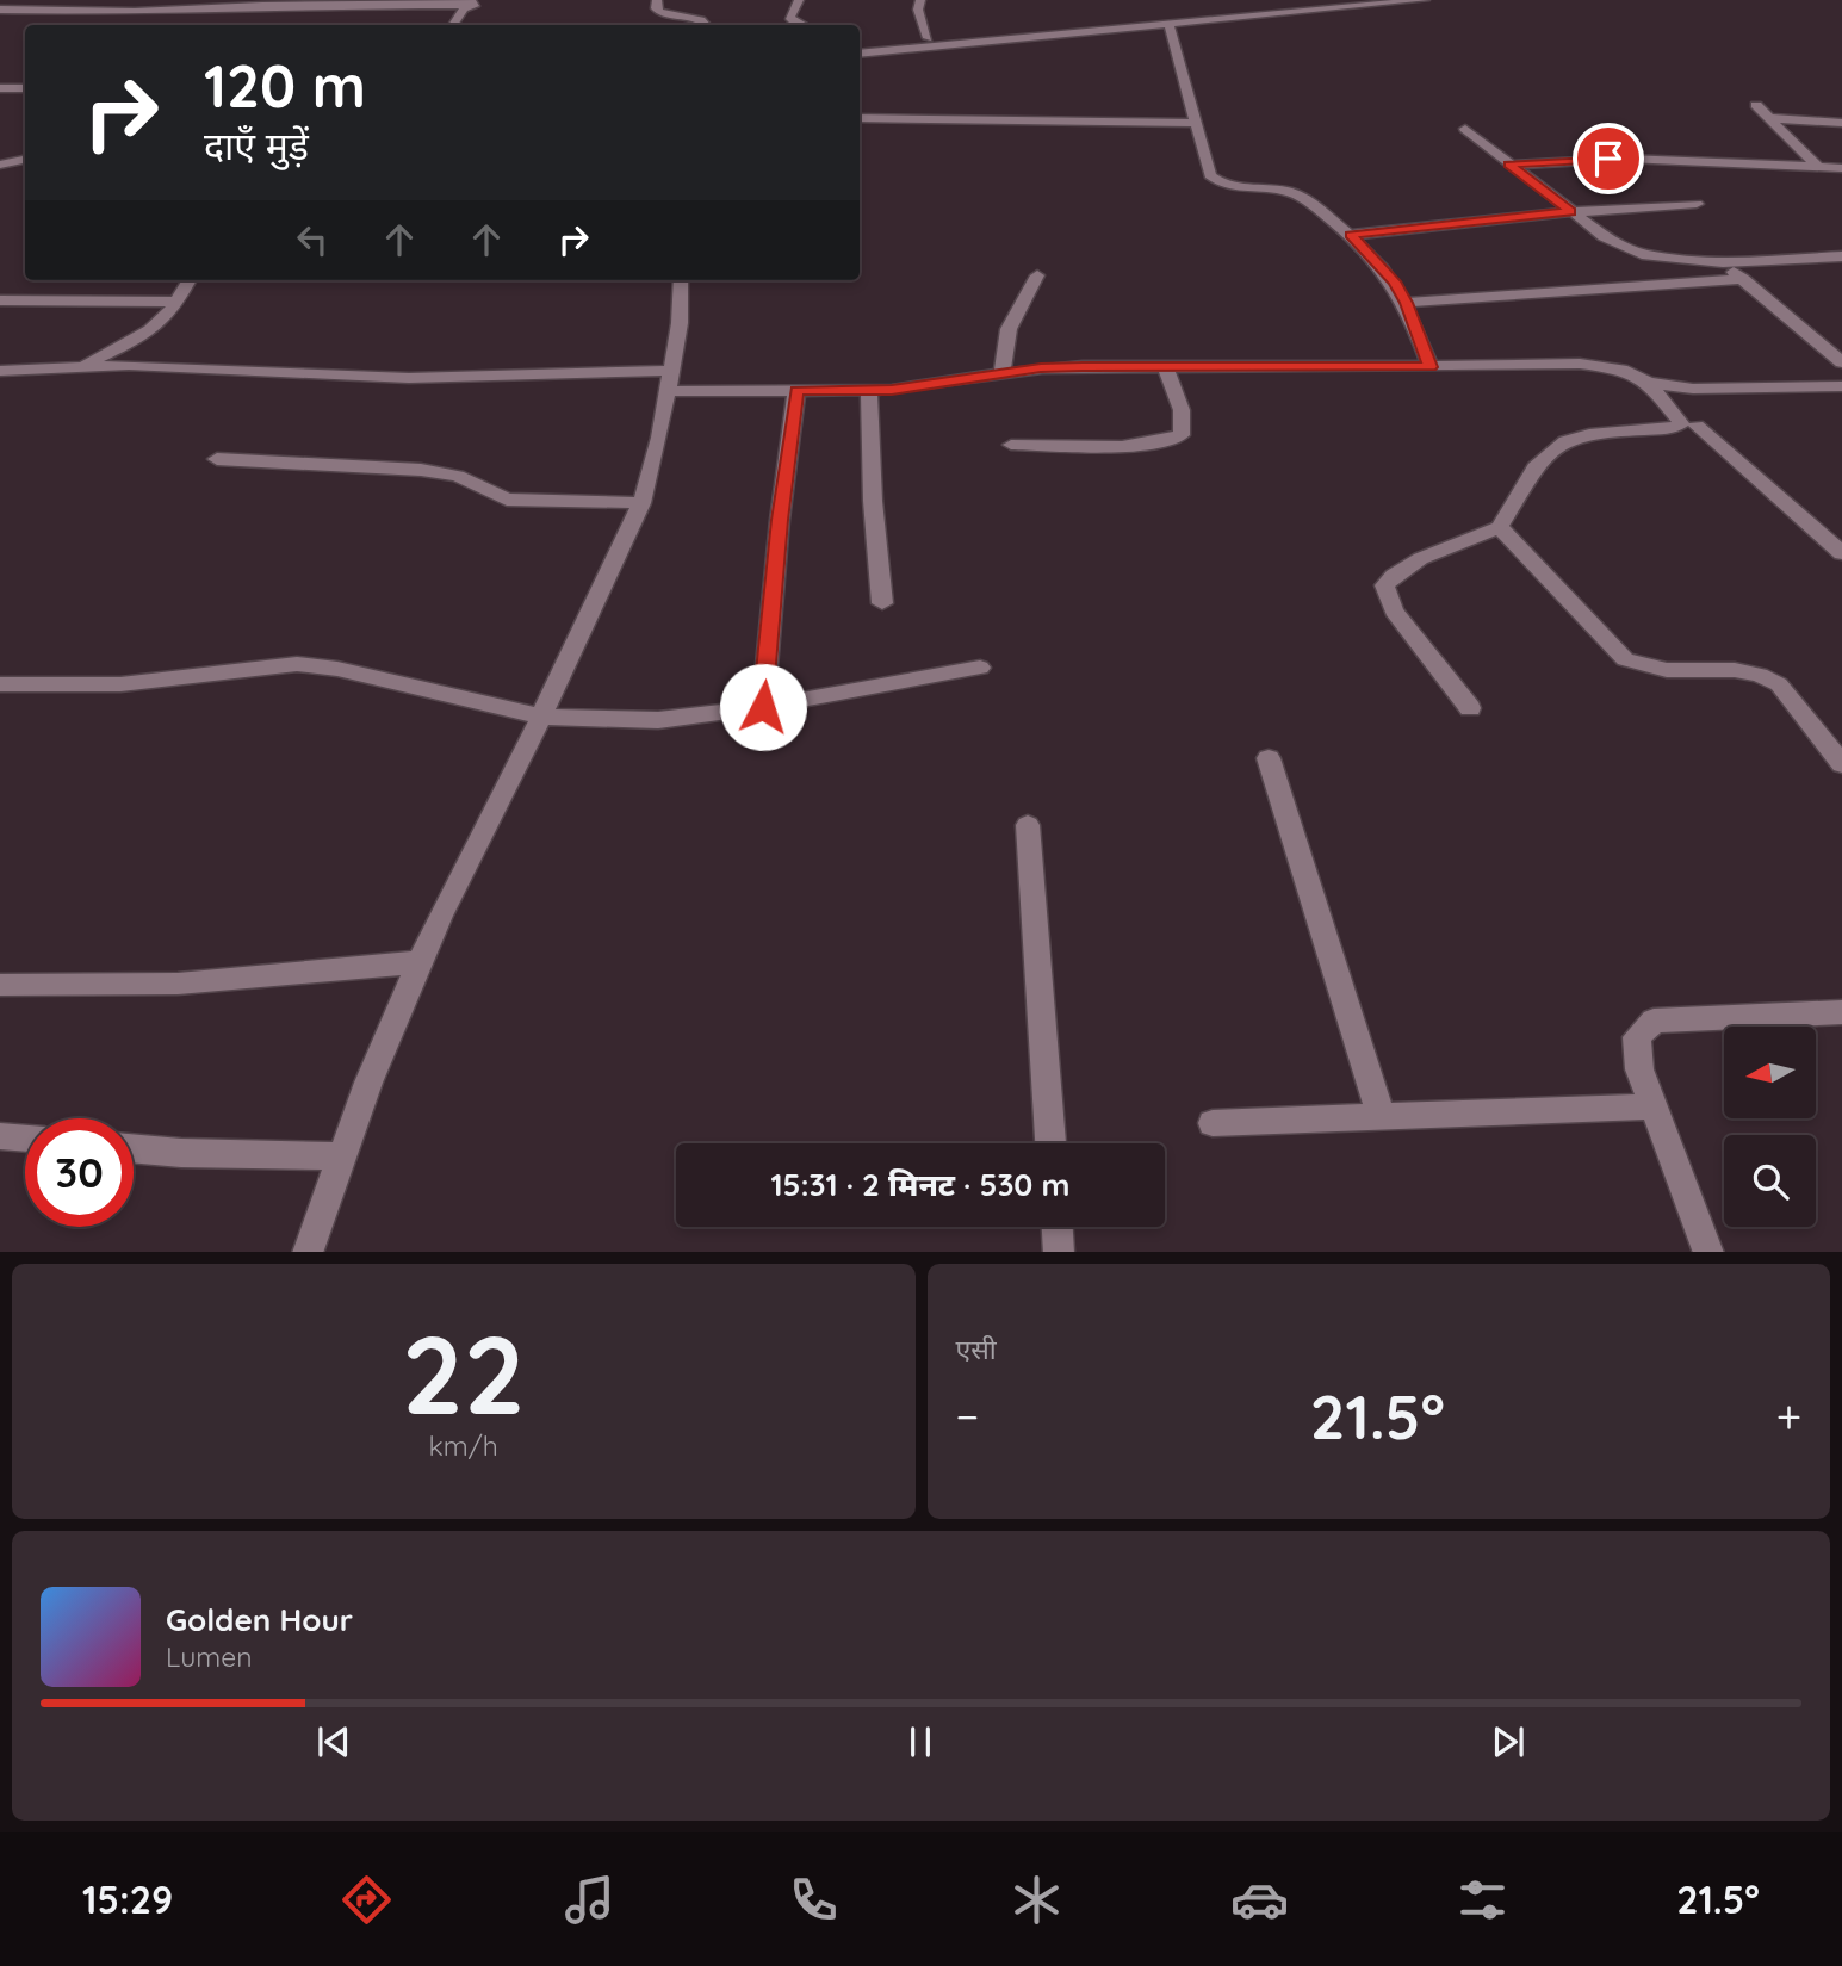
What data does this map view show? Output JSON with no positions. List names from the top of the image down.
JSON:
{
  "north": "left",
  "page": {
    "turn": ["120 m", "दाएँ मुड़ें"],
    "limit": "30",
    "trip": "15:31 · 2 मिनट · 530 m",
    "tile": [
      ["22", "km/h"],
      "एसी"
    ],
    "heat": ["−", "21.5°", "+"],
    "song": ["Golden Hour", "Lumen"],
    "tabs": ["15:29", "21.5°"]
  }
}
